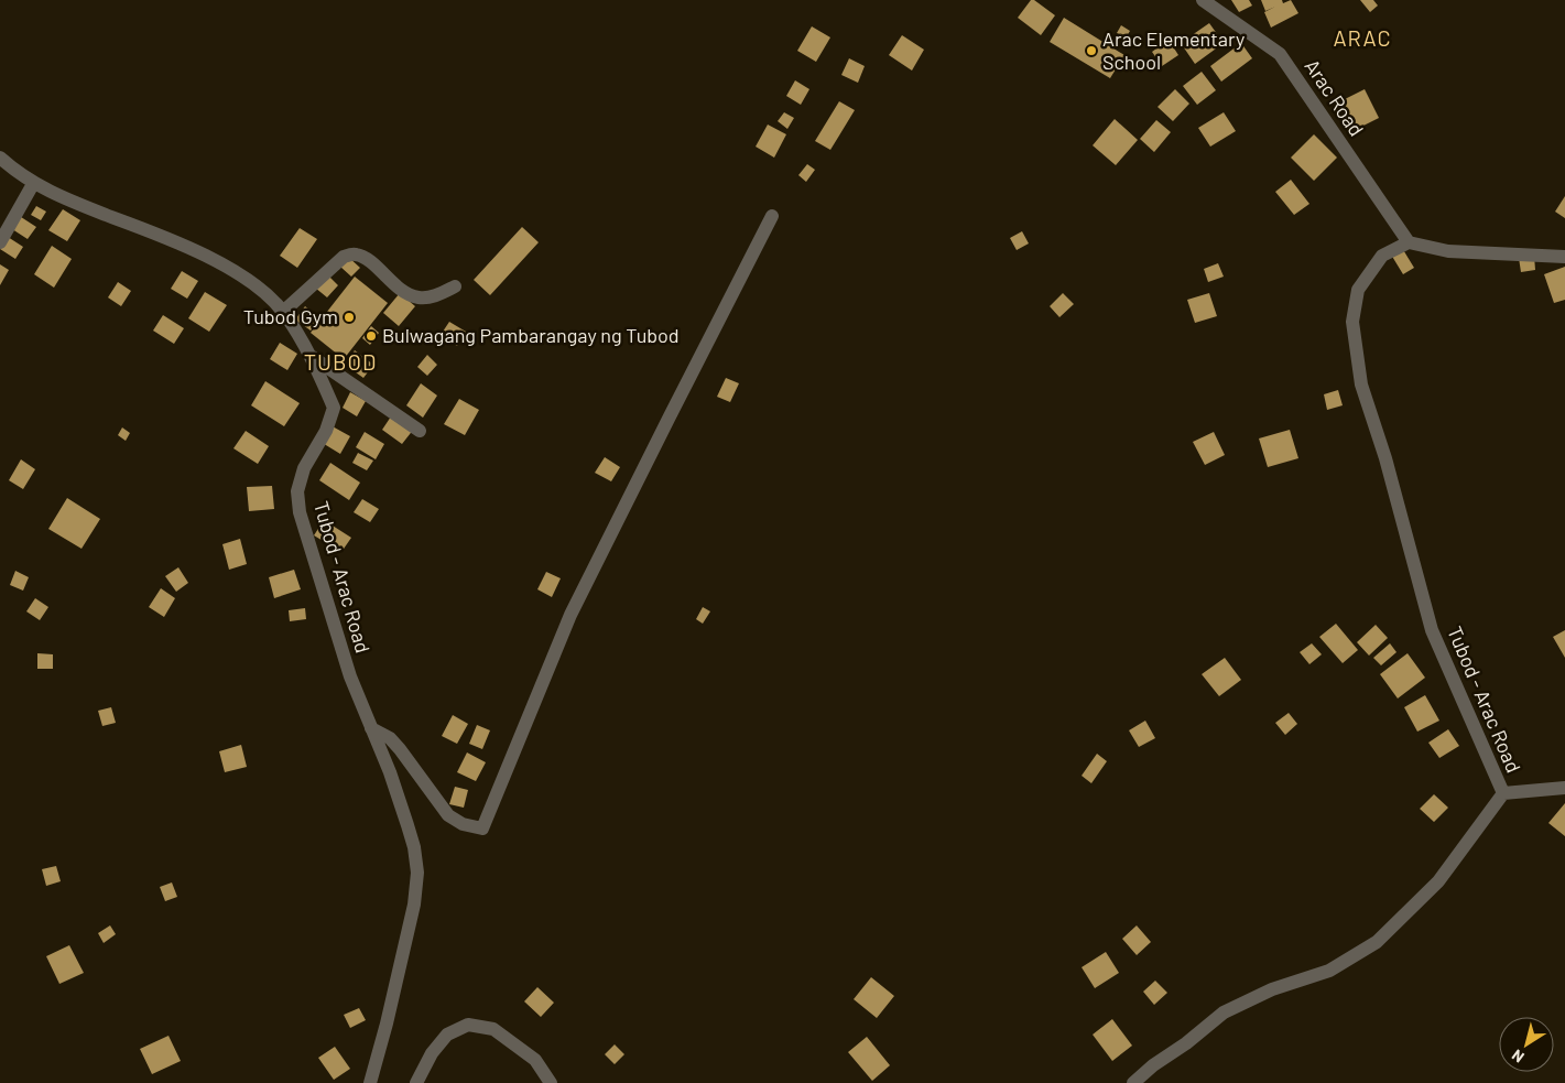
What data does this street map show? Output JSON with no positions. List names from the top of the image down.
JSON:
{
  "streets": {
    "street": ["Arac Road", "Tubod - Arac Road"]
  },
  "crossings": [
    ["Arac Road", "Tubod - Arac Road"]
  ],
  "districts": ["ARAC", "TUBOD"],
  "places": ["Arac Elementary School", "Tubod Gym", "Bulwagang Pambarangay ng Tubod"],
  "north": "bottom left"
}
